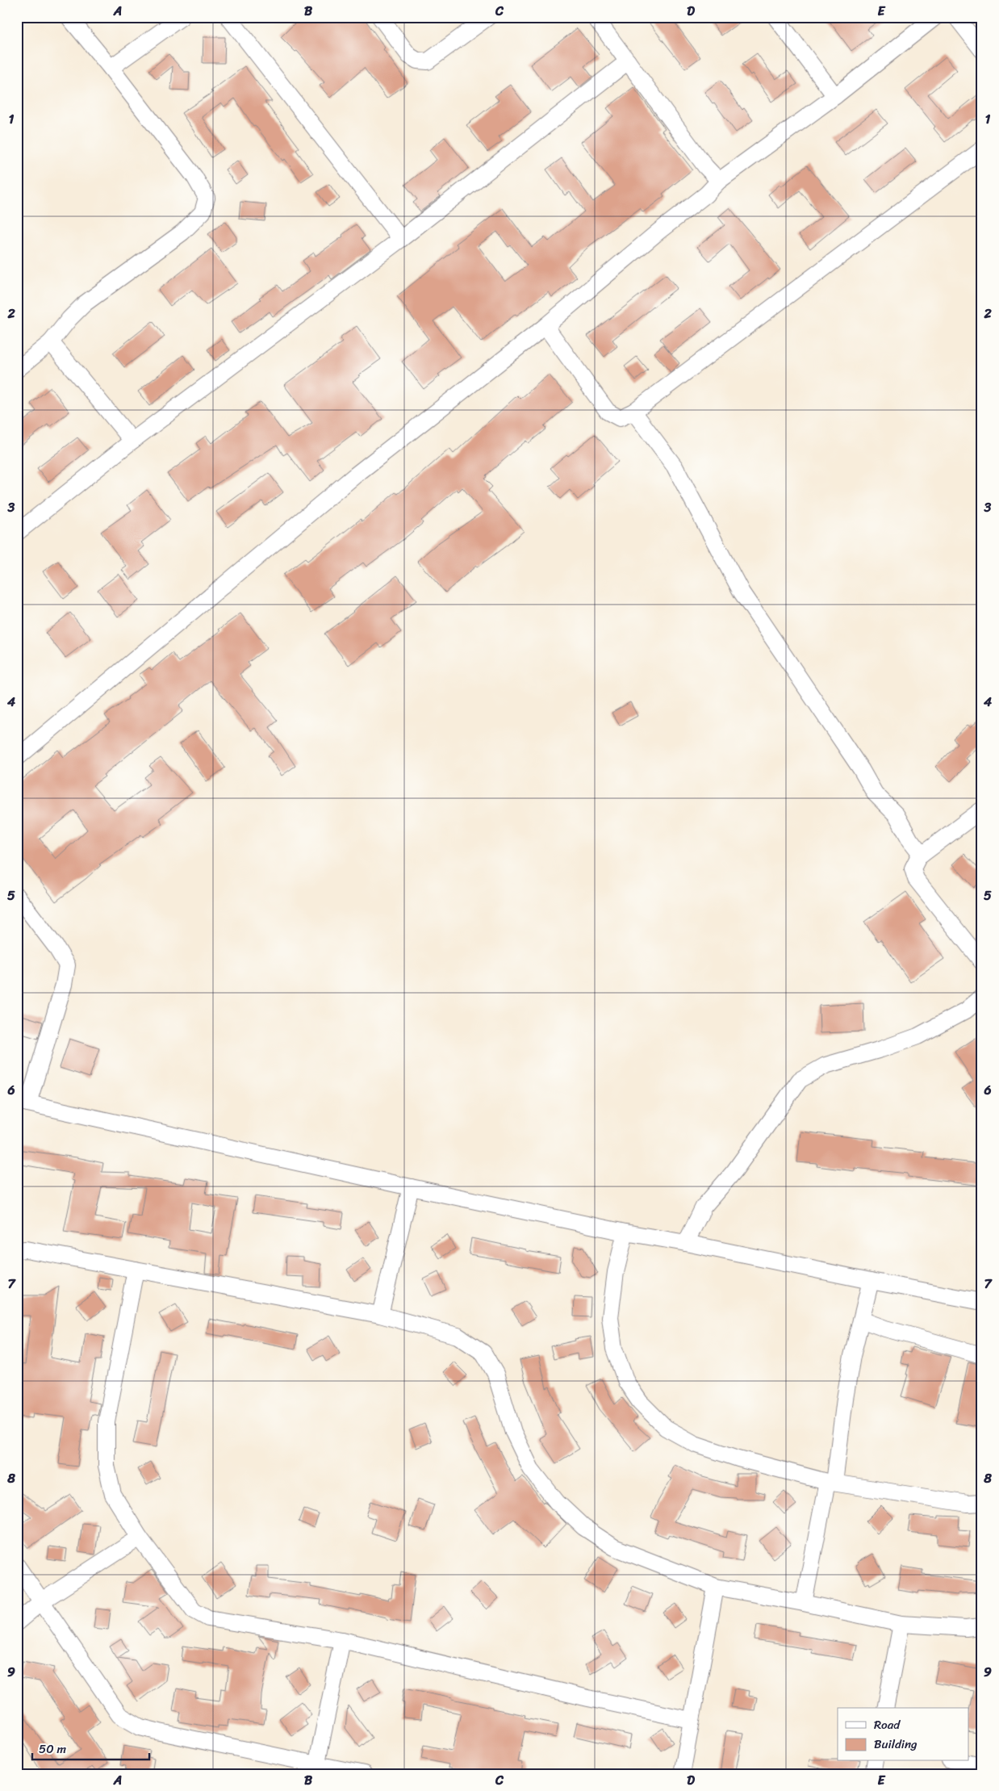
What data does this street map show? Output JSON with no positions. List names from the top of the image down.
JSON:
{
  "legend": ["Road", "Building"],
  "scale_bar": "50 m",
  "grid": {
    "columns": [
      "A",
      "B",
      "C",
      "D",
      "E"
    ],
    "rows": [
      "1",
      "2",
      "3",
      "4",
      "5",
      "6",
      "7",
      "8",
      "9"
    ]
  }
}
